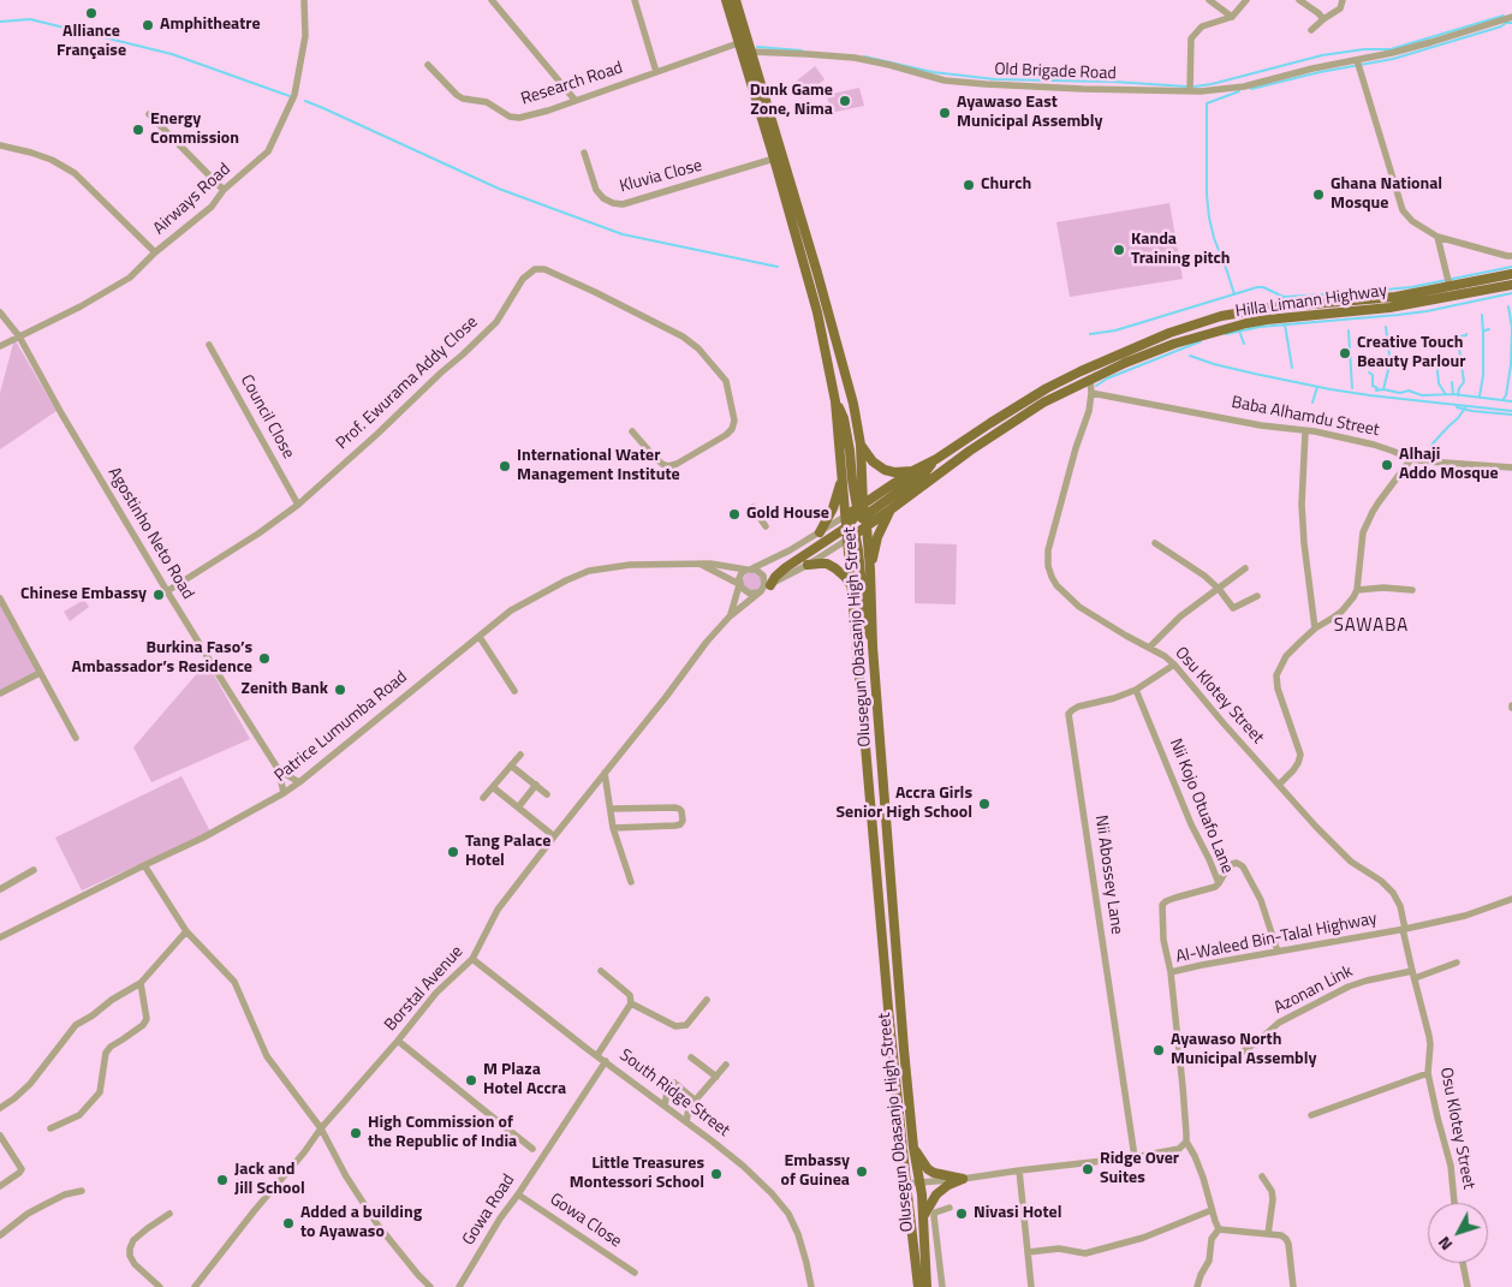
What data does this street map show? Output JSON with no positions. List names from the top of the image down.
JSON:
{
  "streets": {
    "main road": ["Hilla Limann Highway", "Olusegun Obasanjo High Street"],
    "street": [
      "Old Brigade Road",
      "Research Road",
      "Kluvia Close",
      "Airways Road",
      "Prof. Ewurama Addy Close",
      "Council Close",
      "Baba Alhamdu Street",
      "Agostinho Neto Road",
      "Osu Klotey Street",
      "Patrice Lumumba Road",
      "Nii Kojo Otuafo Lane",
      "Nii Abossey Lane",
      "Al-Waleed Bin-Talal Highway",
      "Borstal Avenue",
      "Azonan Link",
      "South Ridge Street",
      "Gowa Road",
      "Gowa Close"
    ]
  },
  "crossings": [
    ["Old Brigade Road", "Olusegun Obasanjo High Street"],
    ["Research Road", "Olusegun Obasanjo High Street"],
    ["Kluvia Close", "Olusegun Obasanjo High Street"],
    ["Airways Road", "Agostinho Neto Road"],
    ["Hilla Limann Highway", "Olusegun Obasanjo High Street"],
    ["Hilla Limann Highway", "Osu Klotey Street"],
    ["Prof. Ewurama Addy Close", "Council Close"],
    ["Prof. Ewurama Addy Close", "Agostinho Neto Road"],
    ["Baba Alhamdu Street", "Osu Klotey Street"],
    ["Agostinho Neto Road", "Patrice Lumumba Road"],
    ["Osu Klotey Street", "Nii Abossey Lane"],
    ["Osu Klotey Street", "Al-Waleed Bin-Talal Highway"],
    ["Osu Klotey Street", "Azonan Link"],
    ["Patrice Lumumba Road", "Borstal Avenue"],
    ["Nii Kojo Otuafo Lane", "Nii Abossey Lane"],
    ["Nii Kojo Otuafo Lane", "Al-Waleed Bin-Talal Highway"],
    ["Borstal Avenue", "South Ridge Street"],
    ["South Ridge Street", "Gowa Road"],
    ["Gowa Road", "Gowa Close"]
  ],
  "districts": ["SAWABA"],
  "places": [
    "Alliance Française",
    "Amphitheatre",
    "Dunk Game Zone, Nima",
    "Ayawaso East Municipal Assembly",
    "Energy Commission",
    "Church",
    "Ghana National Mosque",
    "Kanda Training pitch",
    "Creative Touch Beauty Parlour",
    "Alhaji Addo Mosque",
    "International Water Management Institute",
    "Gold House",
    "Chinese Embassy",
    "Burkina Faso’s Ambassador’s Residence",
    "Zenith Bank",
    "Accra Girls Senior High School",
    "Tang Palace Hotel",
    "Ayawaso North Municipal Assembly",
    "M Plaza Hotel Accra",
    "High Commission of the Republic of India",
    "Ridge Over Suites",
    "Embassy of Guinea",
    "Little Treasures Montessori School",
    "Jack and Jill School",
    "Nivasi Hotel",
    "Added a building to Ayawaso"
  ],
  "north": "bottom left"
}
